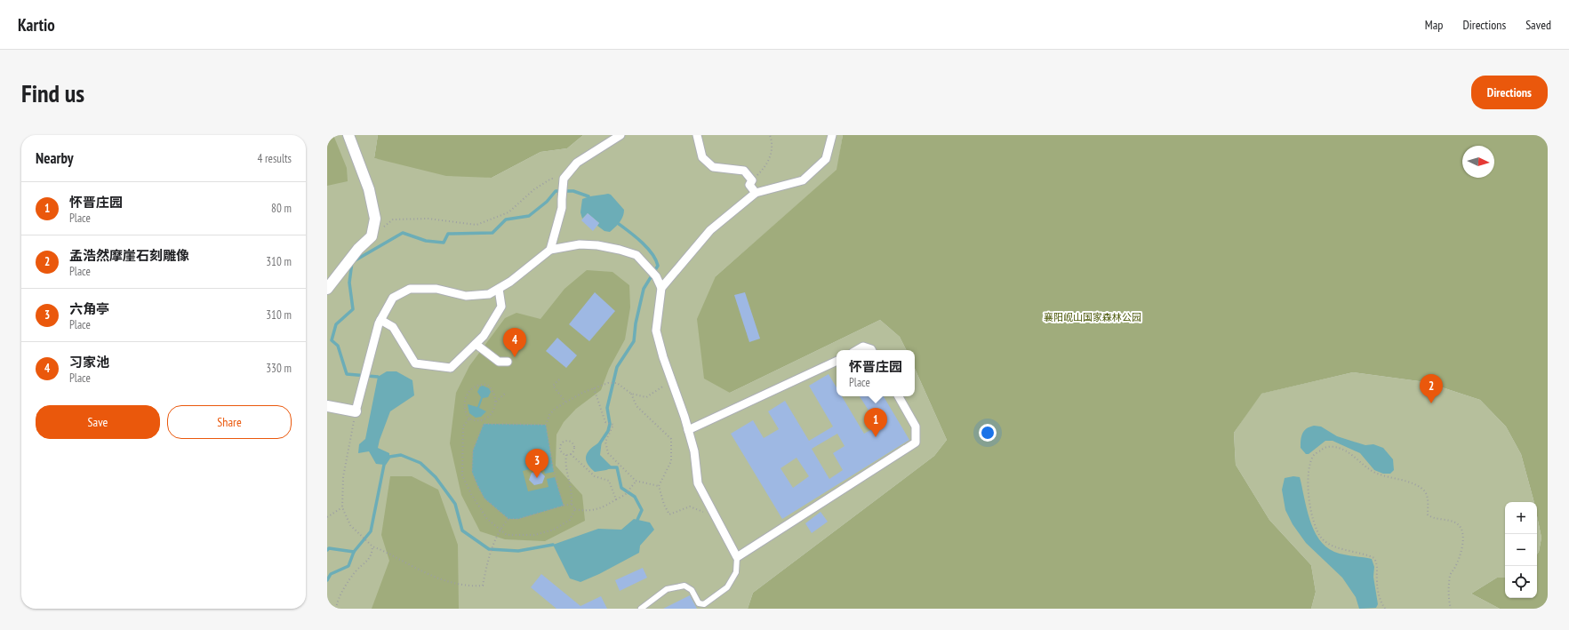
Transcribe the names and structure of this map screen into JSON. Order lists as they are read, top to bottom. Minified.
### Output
{"parks":["襄阳岘山国家森林公园"],"north":"right","page":{"header":"Kartio","nav":["Map","Directions","Saved"],"buttons":["Directions",["Save","Share"]],"title":"Find us","heading":["Nearby","4 results"],"list":[{"mark":"1","name":"怀晋庄园","note":"Place","value":"80 m"},{"mark":"2","name":"孟浩然摩崖石刻雕像","note":"Place","value":"310 m"},{"mark":"3","name":"六角亭","note":"Place","value":"310 m"},{"mark":"4","name":"习家池","note":"Place","value":"330 m"}],"pins":["4","2","1","3"],"popup":["怀晋庄园","Place"],"map_buttons":["+","−"]}}
